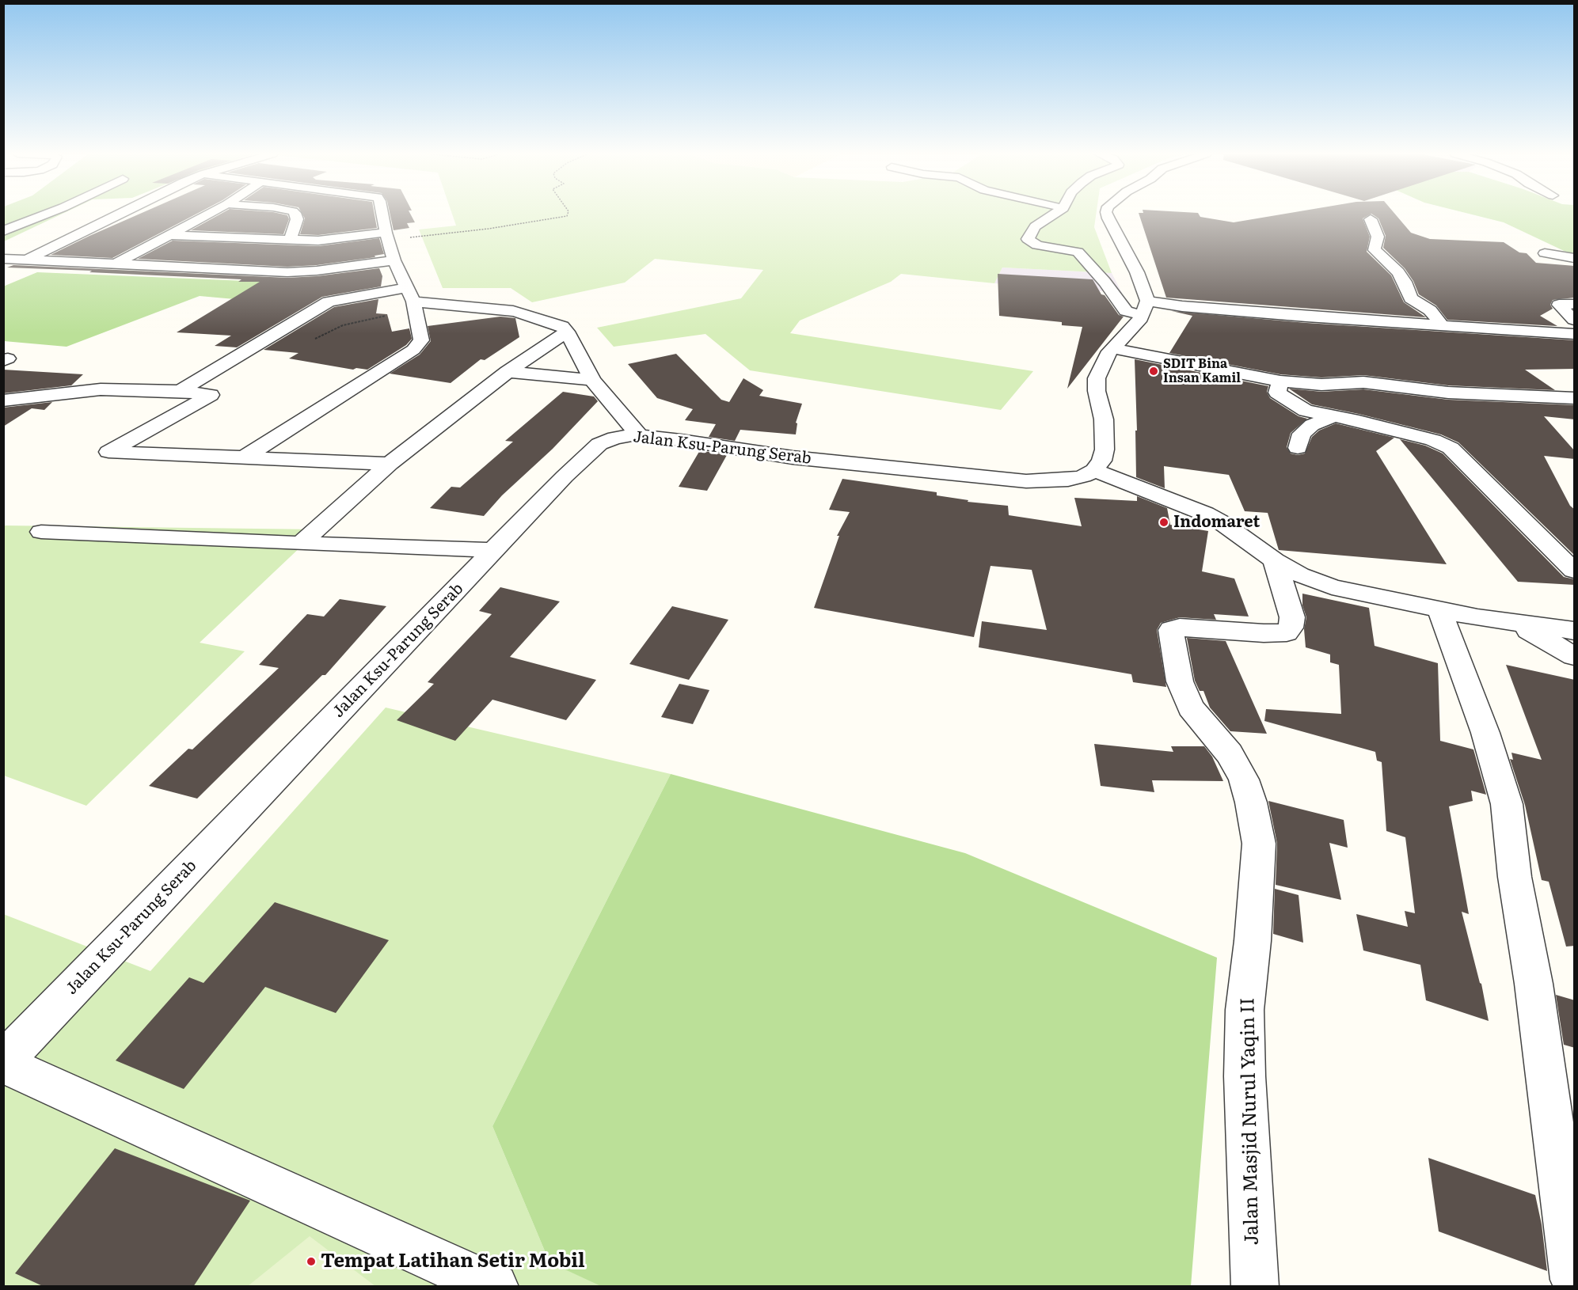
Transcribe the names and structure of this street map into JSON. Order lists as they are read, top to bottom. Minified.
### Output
{"streets":{"street":["Jalan Ksu-Parung Serab","Jalan Masjid Nurul Yaqin II"]},"places":["SDIT Bina Insan Kamil","Indomaret","Tempat Latihan Setir Mobil"]}
